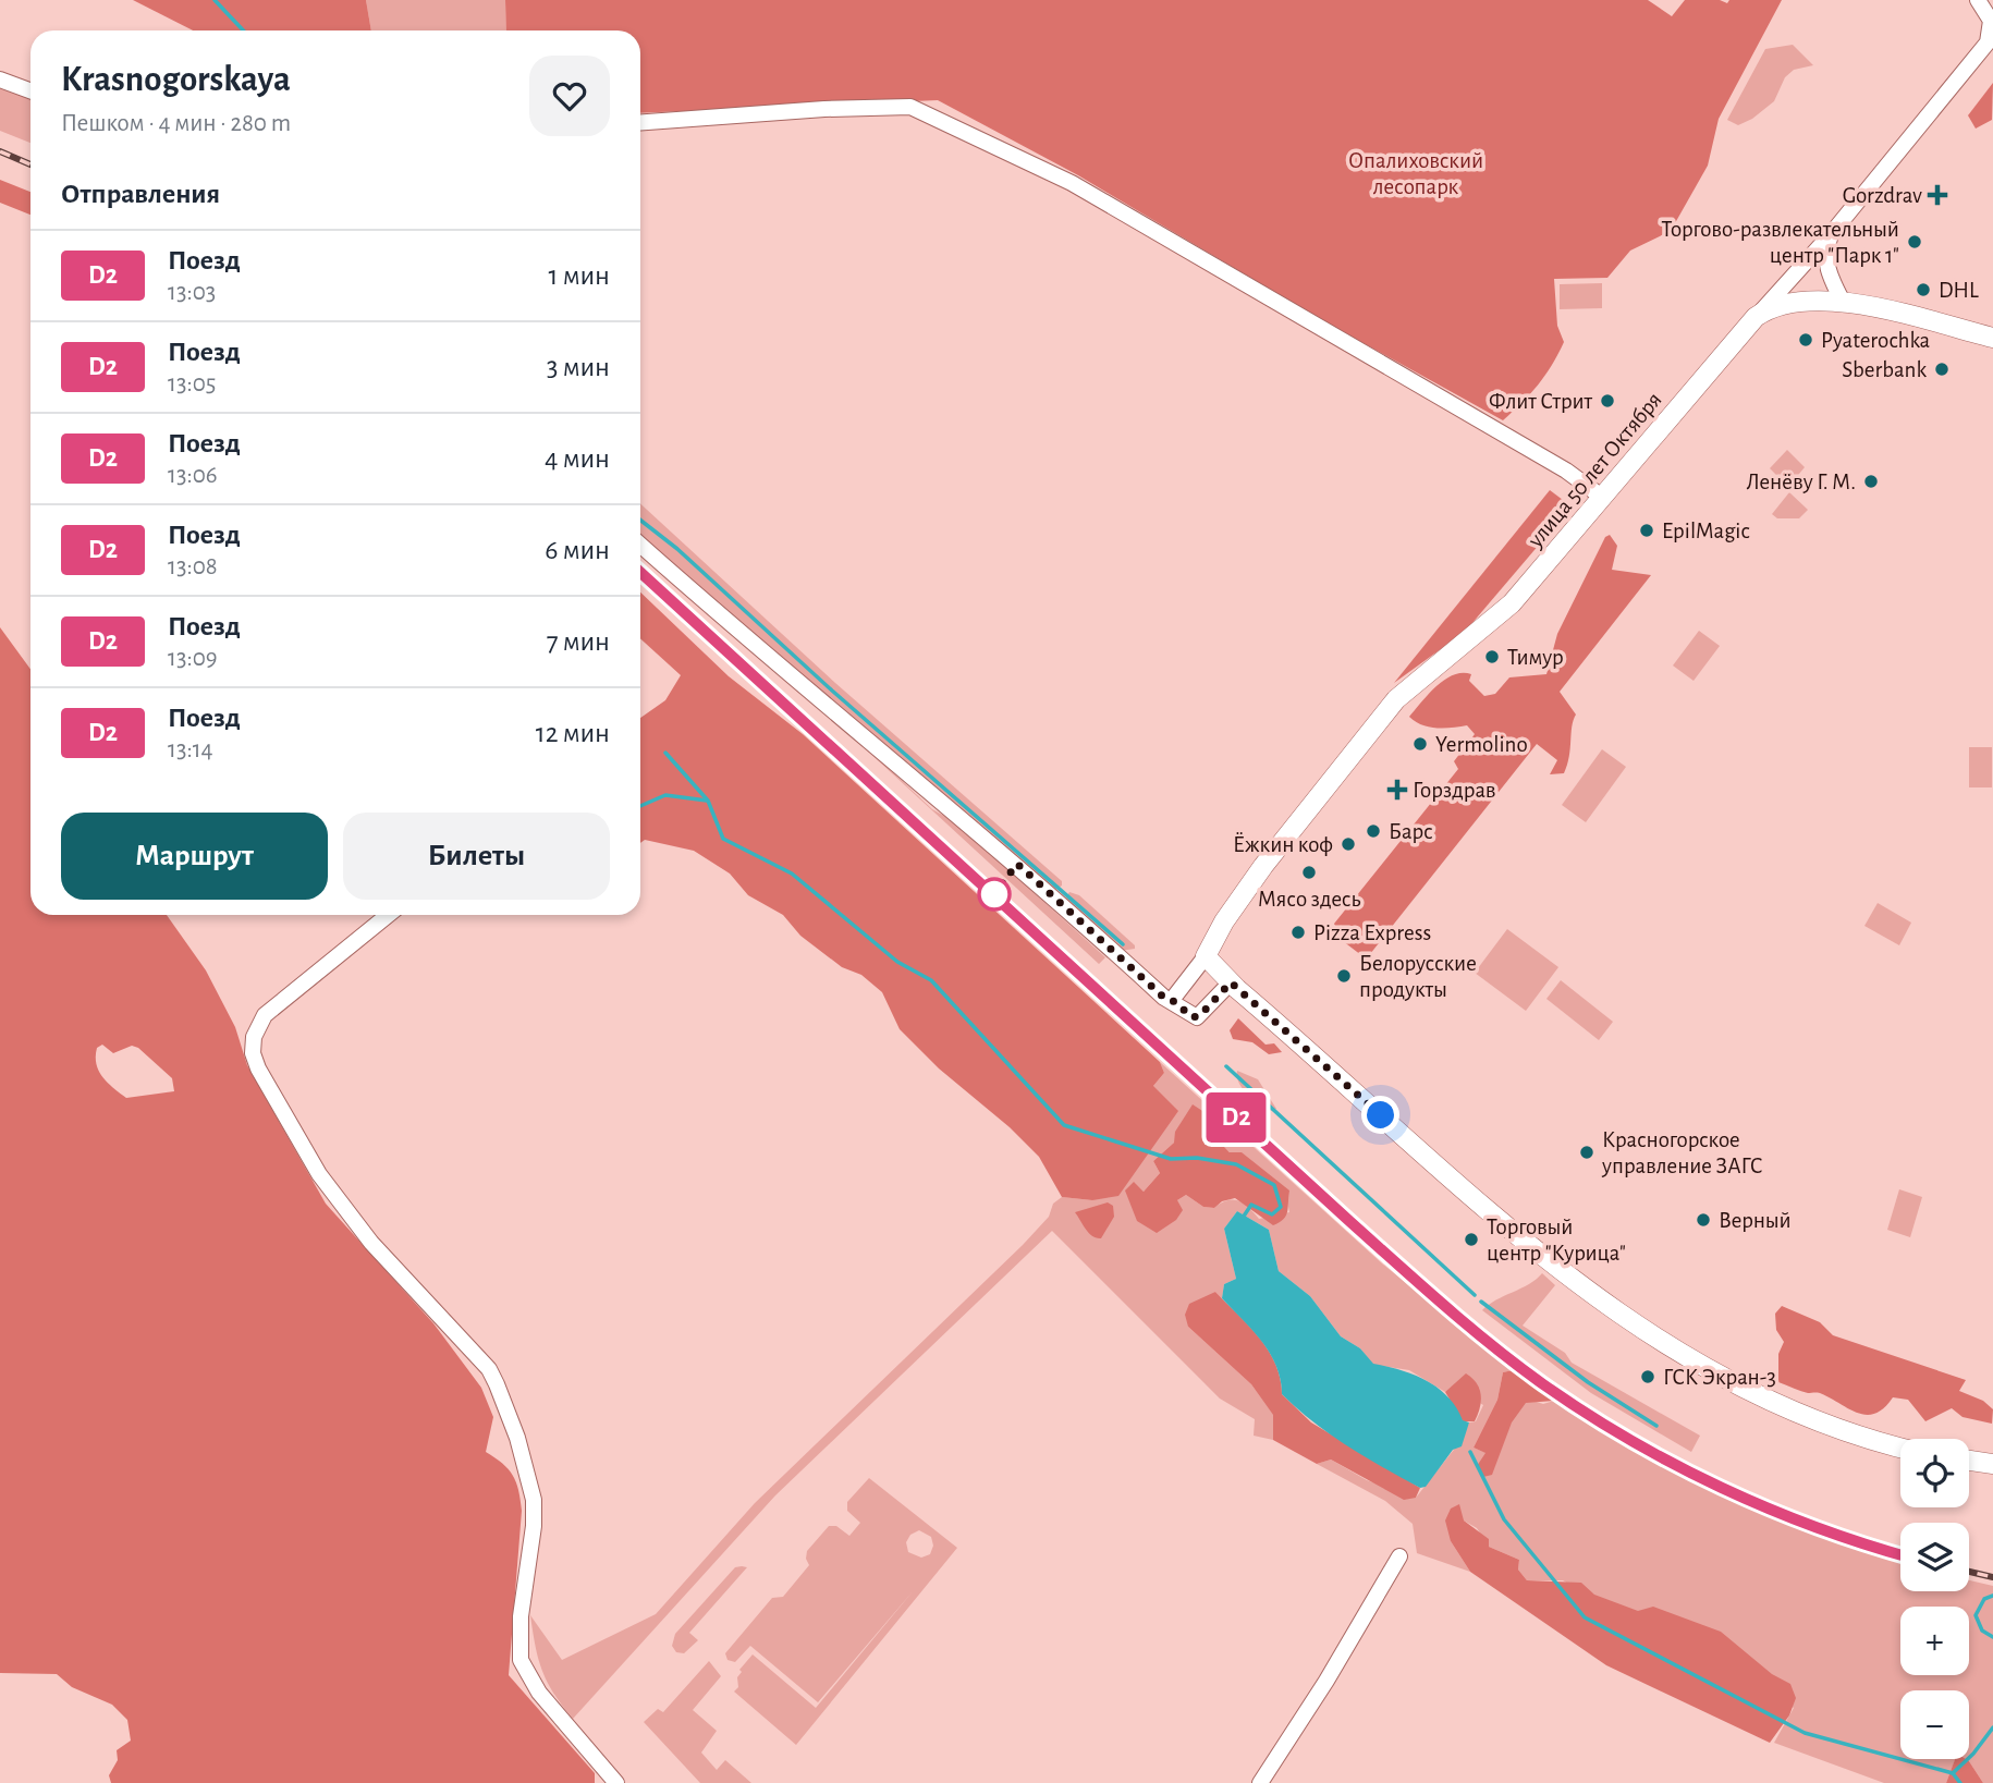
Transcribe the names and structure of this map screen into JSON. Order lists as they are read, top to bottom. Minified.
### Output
{"streets":{"street":["улица 50 лет Октября"]},"parks":["Опалиховский лесопарк"],"places":{"health":["Gorzdrav","Горздрав"],"other":["Торгово-развлекательный центр \"Парк 1\"","DHL","Pyaterochka","Sberbank","Флит Стрит","Ленёву Г. М.","EpilMagic","Тимур","Yermolino","Барс","Ёжкин коф","Мясо здесь","Pizza Express","Белорусские продукты","Красногорское управление ЗАГС","Верный","Торговый центр \"Курица\"","ГСК Экран-3"]},"page":{"on_map":"D2","heading":[["Krasnogorskaya","Пешком · 4 мин · 280 m"],"Отправления"],"list":[{"mark":"D2","name":"Поезд","note":"13:03","value":"1 мин"},{"mark":"D2","name":"Поезд","note":"13:05","value":"3 мин"},{"mark":"D2","name":"Поезд","note":"13:06","value":"4 мин"},{"mark":"D2","name":"Поезд","note":"13:08","value":"6 мин"},{"mark":"D2","name":"Поезд","note":"13:09","value":"7 мин"},{"mark":"D2","name":"Поезд","note":"13:14","value":"12 мин"}],"buttons":["Маршрут","Билеты"],"map_buttons":["+","−"]}}
